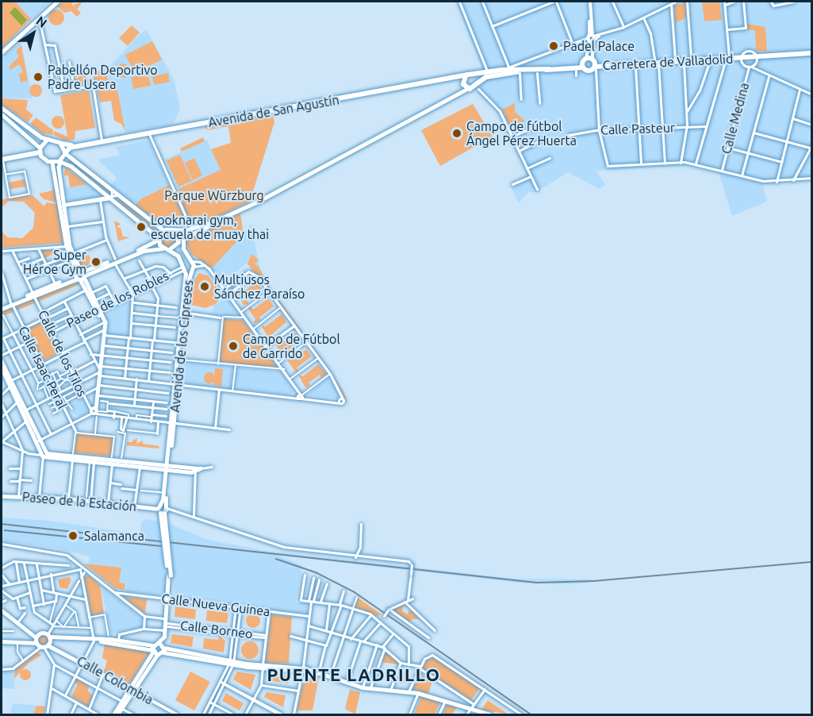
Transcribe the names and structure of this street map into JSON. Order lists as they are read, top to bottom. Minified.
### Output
{"streets":{"highway":["Carretera de Valladolid","Avenida de San Agustín"],"main road":["Avenida de los Cipreses","Paseo de la Estación","Calle Colombia"],"street":["Calle Medina","Calle Pasteur","Paseo de los Robles","Calle de los Tilos","Calle Isaac Peral","Calle Nueva Guinea","Calle Borneo"]},"crossings":[["Carretera de Valladolid","Avenida de San Agustín"],["Carretera de Valladolid","Calle Medina"],["Paseo de los Robles","Avenida de los Cipreses"],["Paseo de los Robles","Calle de los Tilos"],["Avenida de los Cipreses","Paseo de la Estación"]],"districts":["PUENTE LADRILLO"],"parks":["Parque Würzburg"],"places":["Padel Palace","Pabellón Deportivo Padre Usera","Campo de fútbol Ángel Pérez Huerta","Looknarai gym, escuela de muay thai","Super Héroe Gym","Multiusos Sánchez Paraíso","Campo de Fútbol de Garrido","Salamanca"],"north":"top right"}
